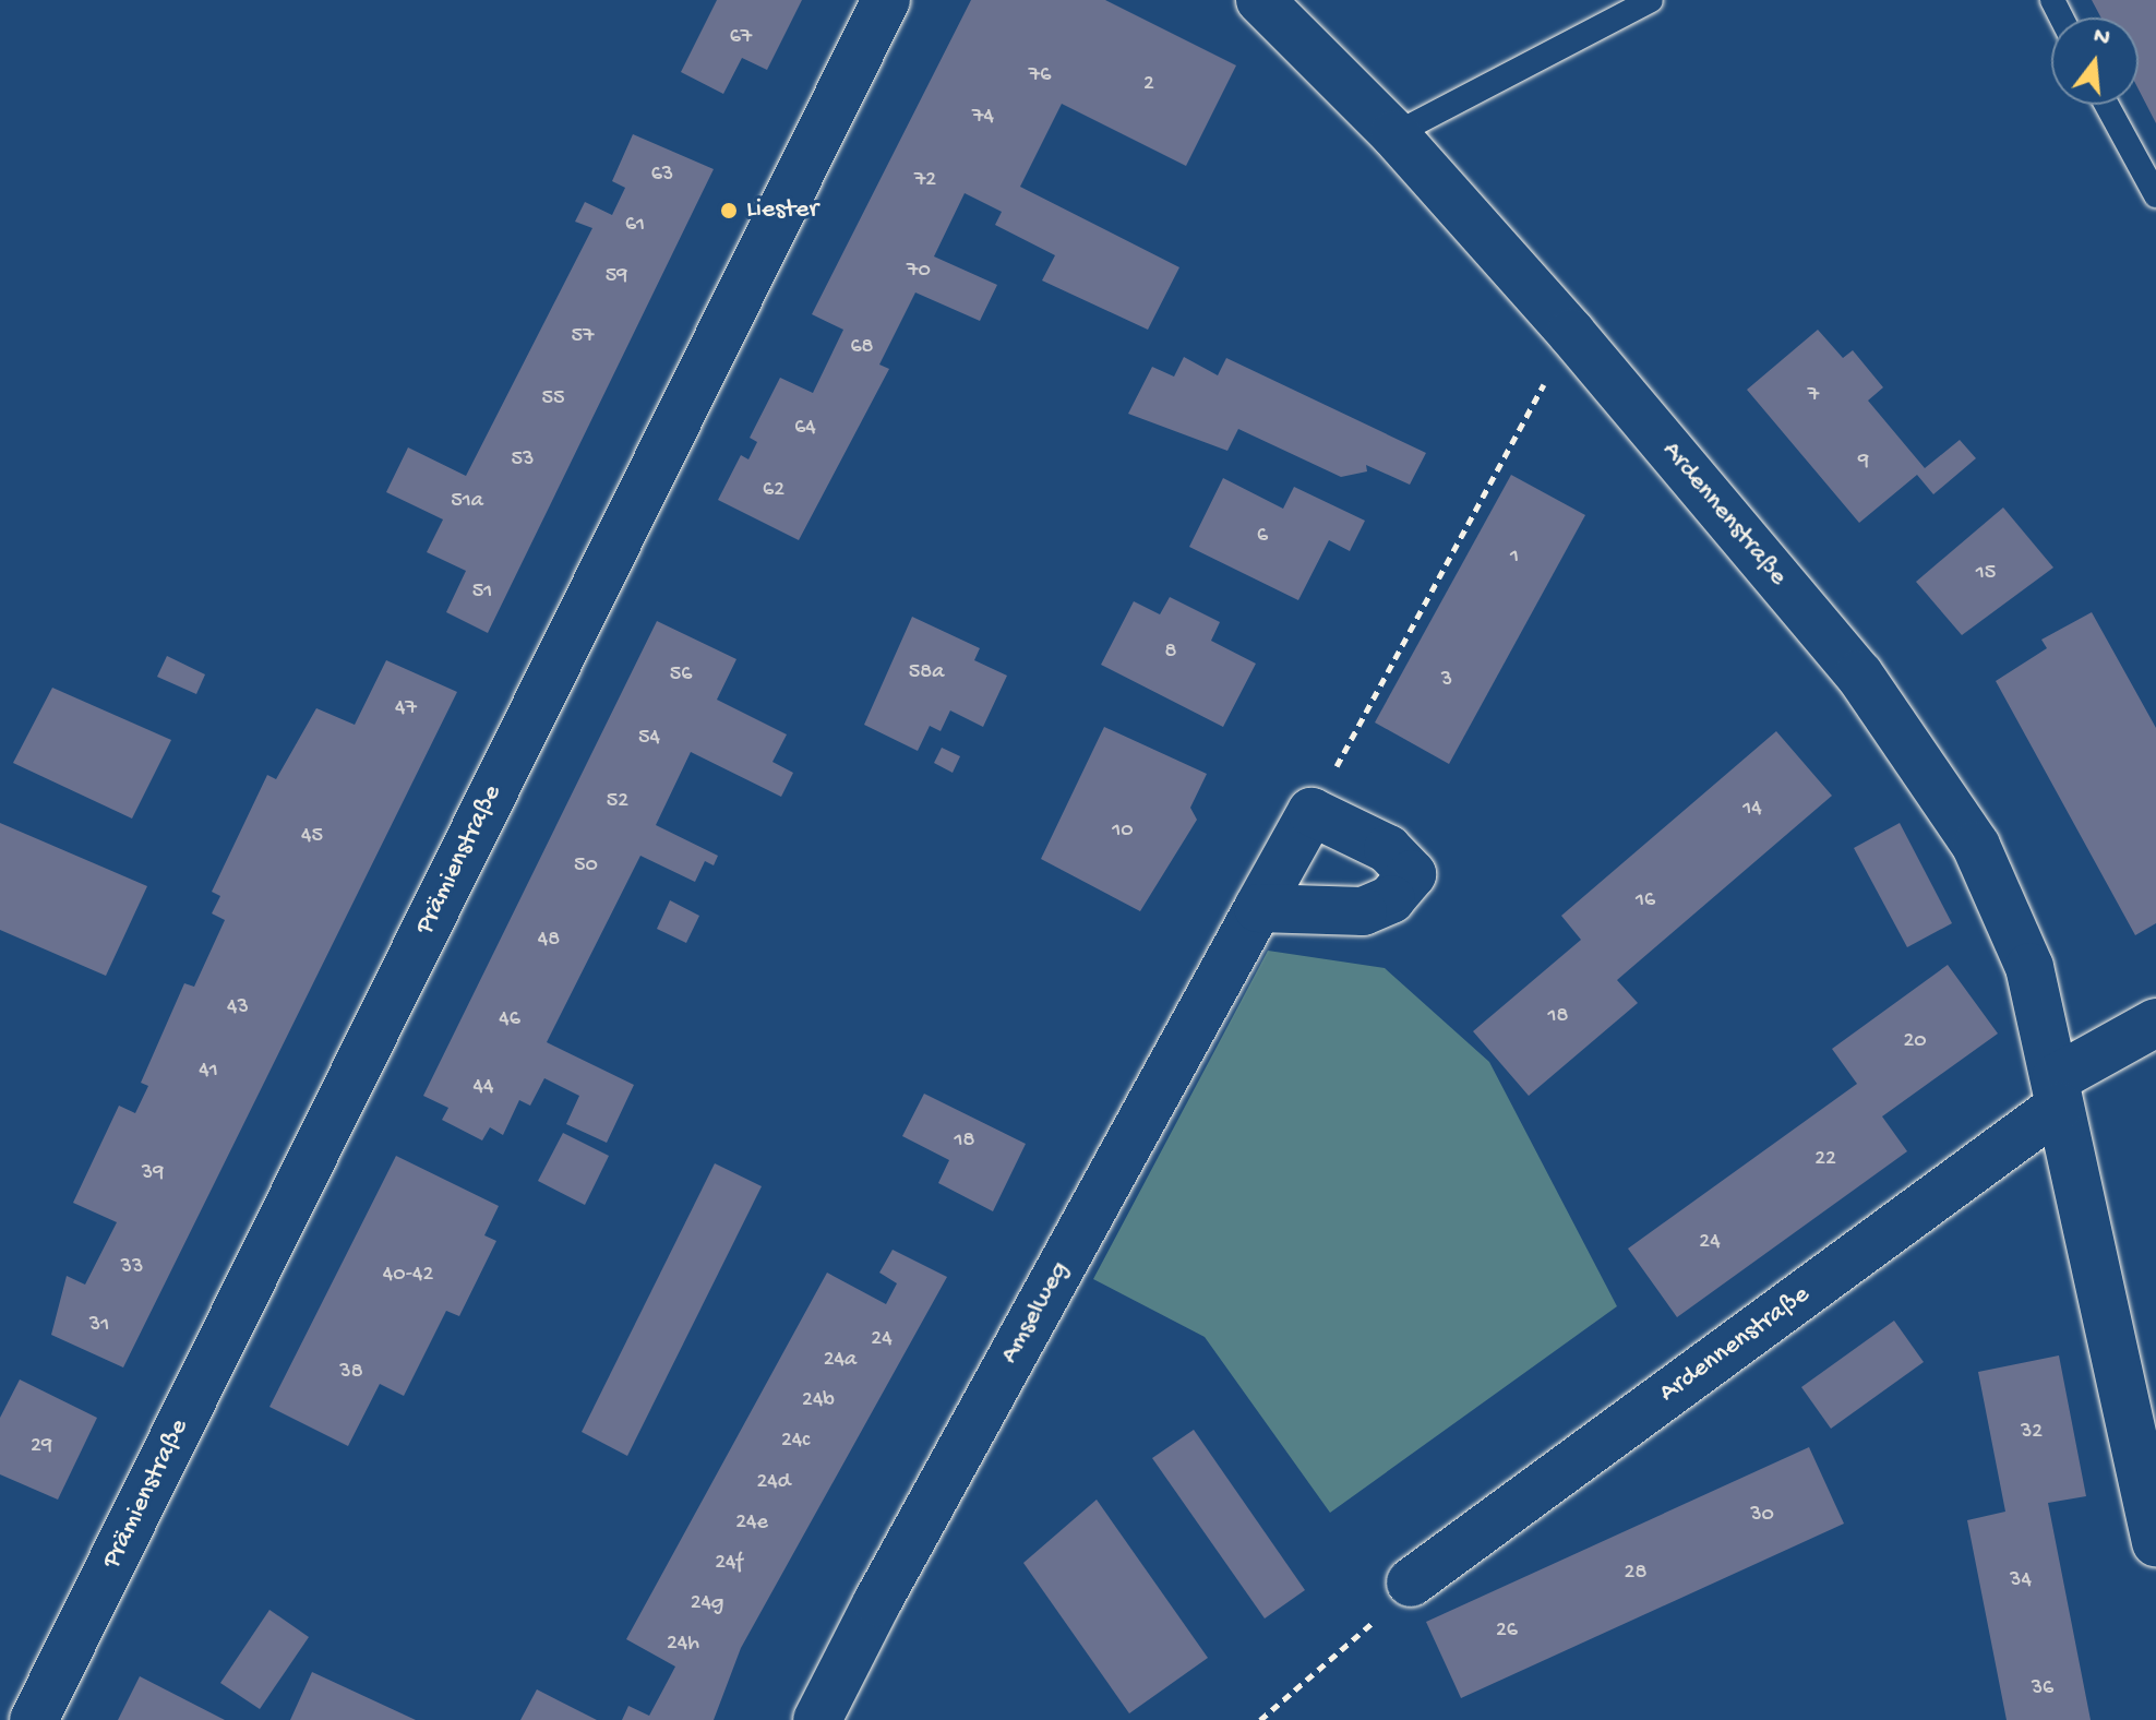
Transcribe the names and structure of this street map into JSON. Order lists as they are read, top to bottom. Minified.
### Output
{"streets":{"street":["Ardennenstraße","Prämienstraße","Amselweg"]},"places":["Liester"],"house_numbers":["67","76","2","74","63","72","61","70","59","57","68","7","55","64","53","9","62","51a","6","1","15","51","8","58a","56","3","47","54","52","14","10","45","50","16","48","43","18","46","20","41","44","18","22","39","24","33","40-42","31","24","24a","38","24b","32","24c","29","24d","30","24e","24f","28","34","24g","26","24h","36"],"north":"top"}
